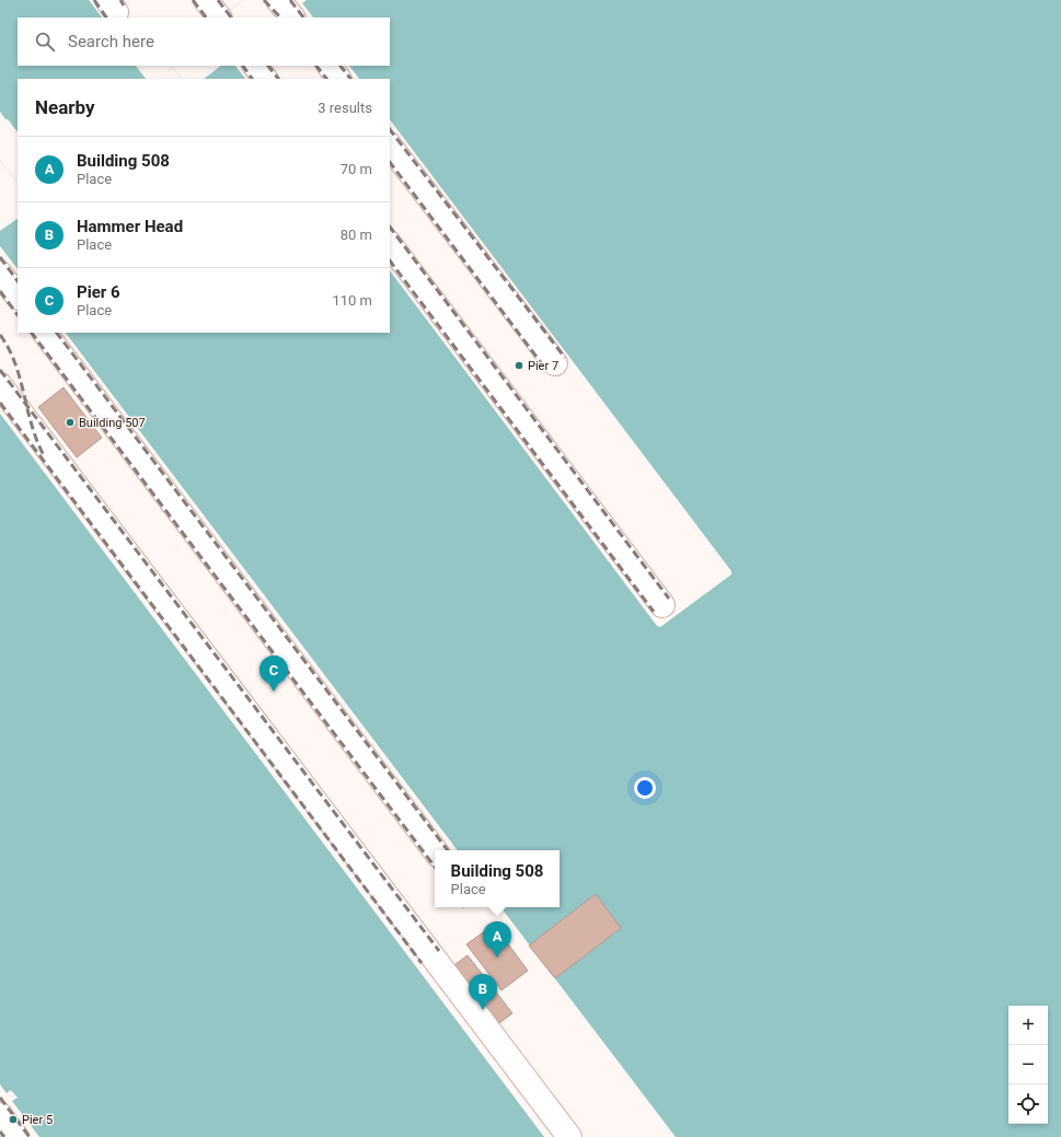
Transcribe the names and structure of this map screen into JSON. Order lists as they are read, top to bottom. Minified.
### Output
{"places":["Pier 7","Building 507","Pier 5"],"page":{"search":"Search here","heading":["Nearby","3 results"],"list":[{"mark":"A","name":"Building 508","note":"Place","value":"70 m"},{"mark":"B","name":"Hammer Head","note":"Place","value":"80 m"},{"mark":"C","name":"Pier 6","note":"Place","value":"110 m"}],"pins":["C","A","B"],"popup":["Building 508","Place"],"map_buttons":["+","−"]}}
